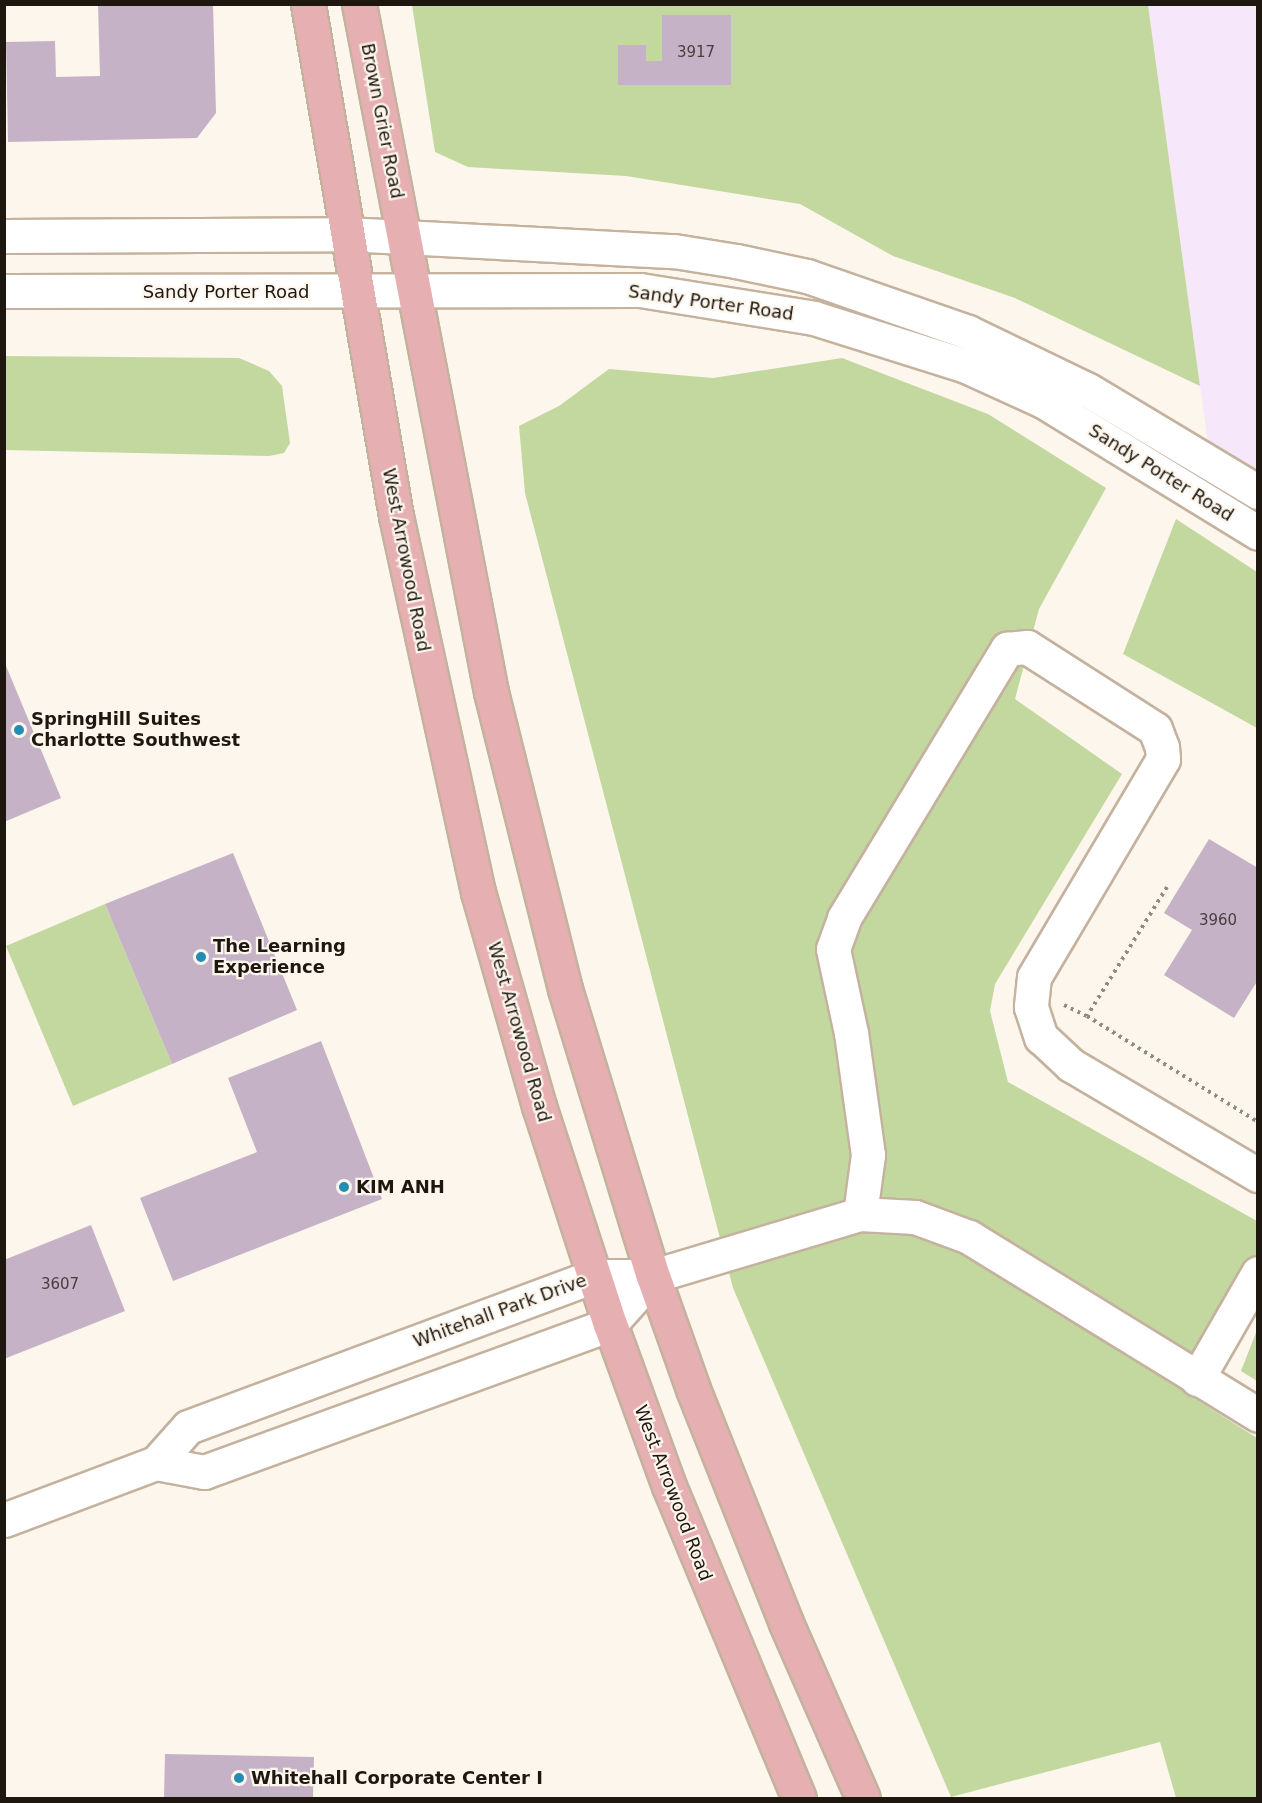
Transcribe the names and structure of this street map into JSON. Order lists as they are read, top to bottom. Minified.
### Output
{"streets":{"main road":["Brown Grier Road","West Arrowood Road"],"street":["Sandy Porter Road","Whitehall Park Drive"]},"crossings":[["Brown Grier Road","Sandy Porter Road"],["Sandy Porter Road","West Arrowood Road"],["West Arrowood Road","Whitehall Park Drive"]],"places":["SpringHill Suites Charlotte Southwest","The Learning Experience","KIM ANH","Whitehall Corporate Center I"],"house_numbers":["3917","3960","3607"]}
